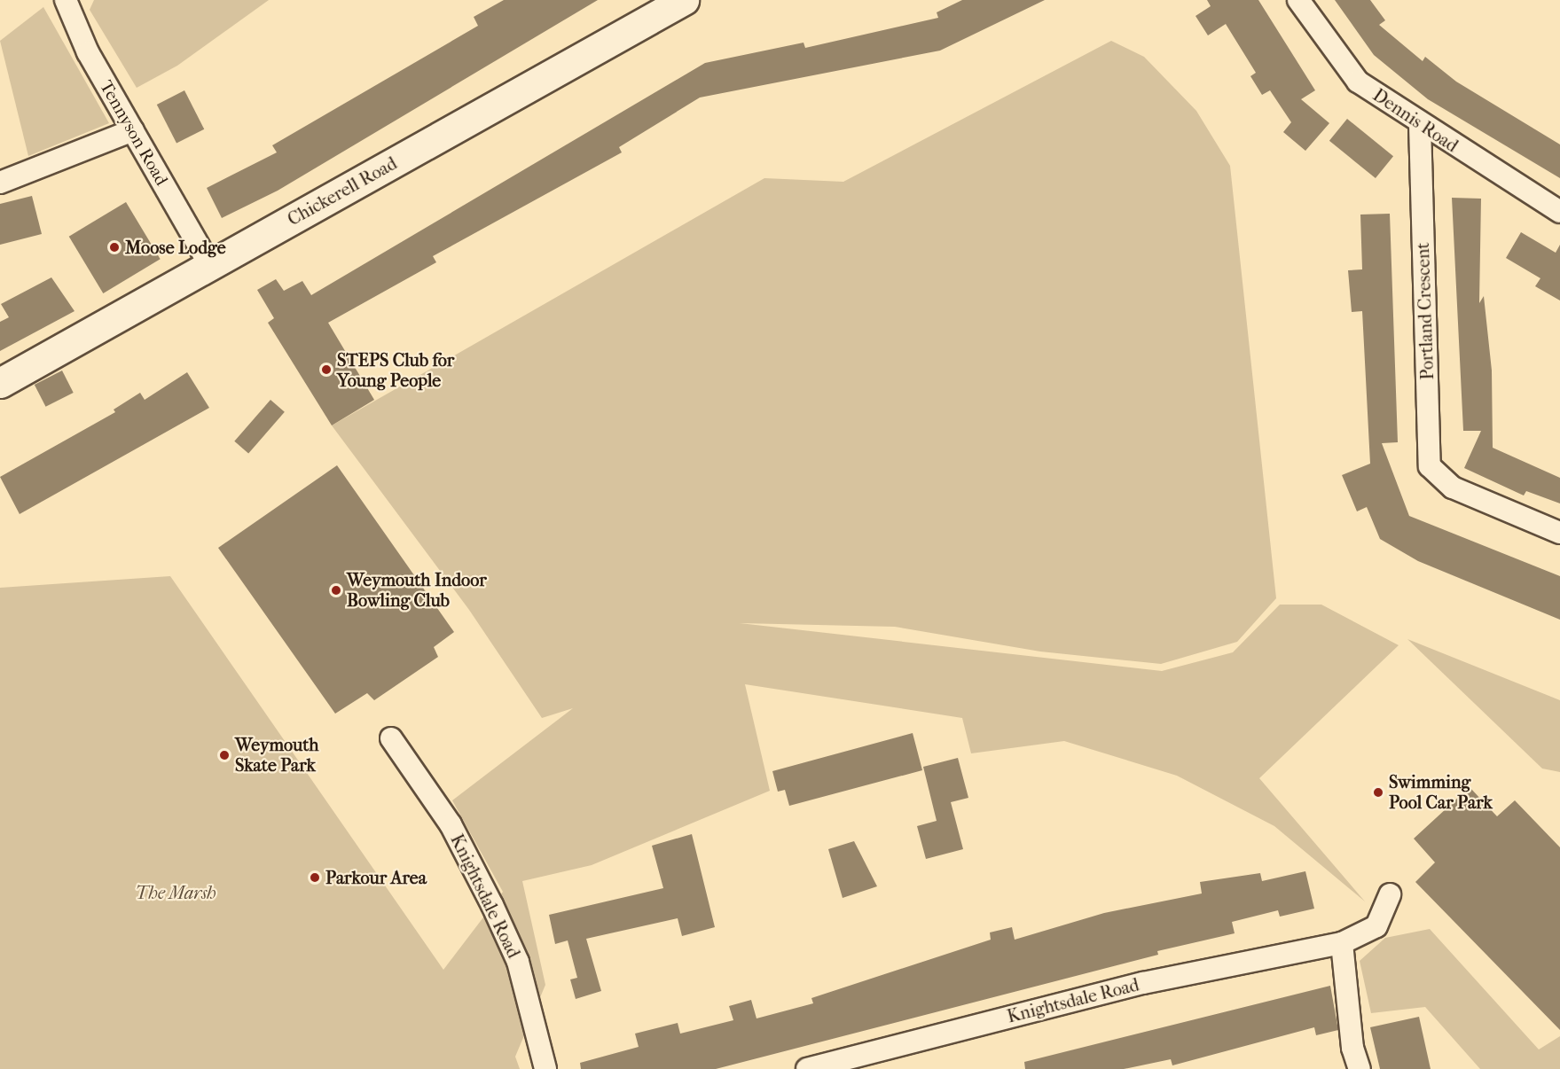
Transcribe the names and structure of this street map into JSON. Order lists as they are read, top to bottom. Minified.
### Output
{"streets":{"main road":["Chickerell Road"],"street":["Dennis Road","Tennyson Road","Portland Crescent","Knightsdale Road"]},"crossings":[["Dennis Road","Portland Crescent"],["Tennyson Road","Chickerell Road"]],"parks":["The Marsh"],"places":["Moose Lodge","STEPS Club for Young People","Weymouth Indoor Bowling Club","Weymouth Skate Park","Swimming Pool Car Park","Parkour Area"]}
